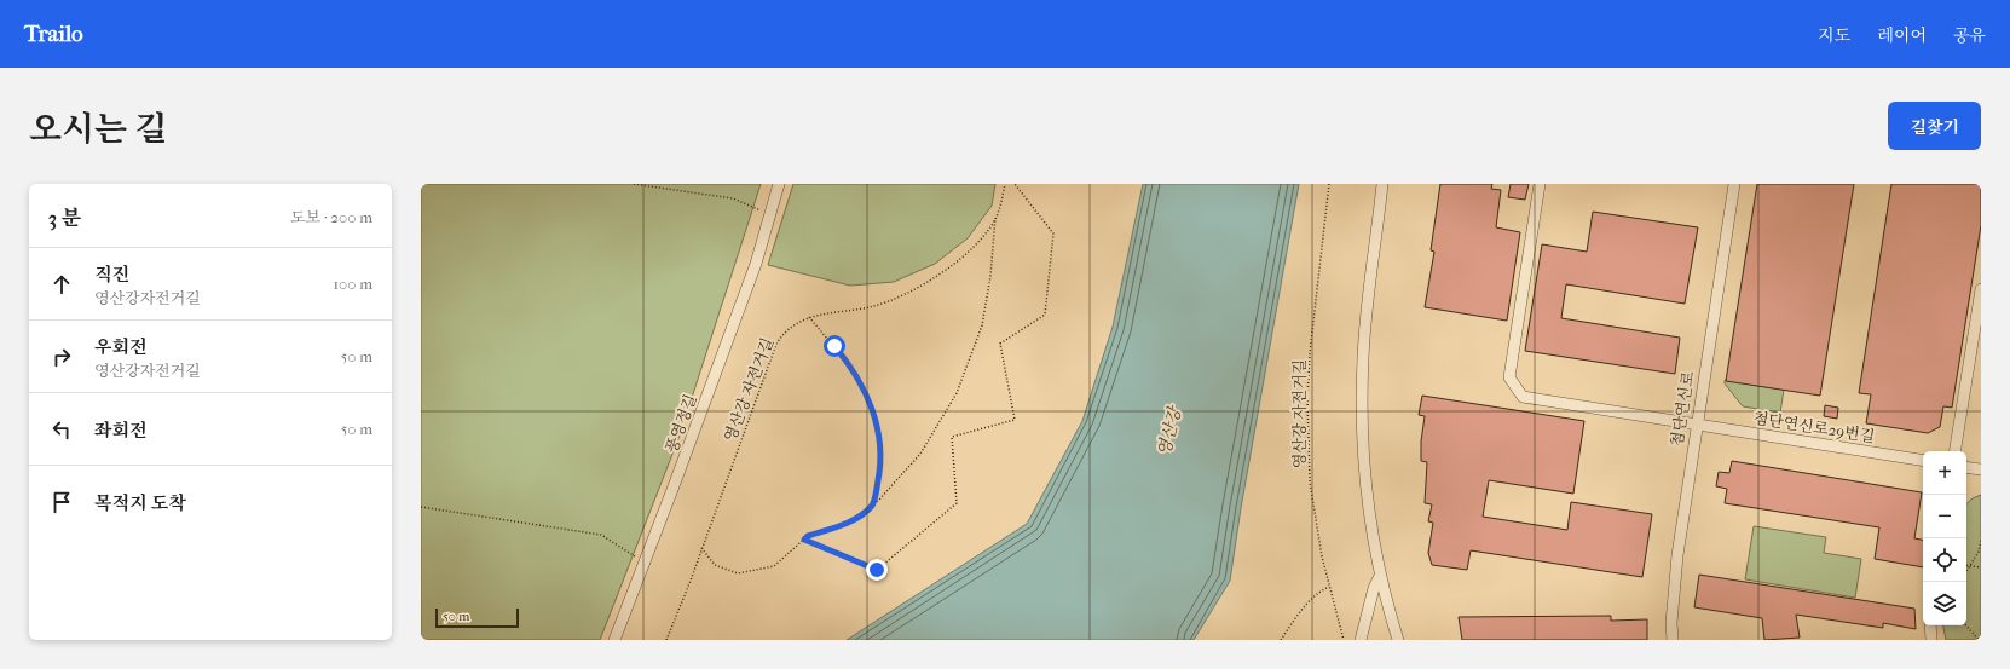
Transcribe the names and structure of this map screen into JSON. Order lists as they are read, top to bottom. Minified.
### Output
{"streets":{"street":["첨단연신로","풍영정길","첨단연신로29번길"],"path":["영산강 자전거길"]},"crossings":[["첨단연신로","첨단연신로29번길"]],"water":["영산강"],"scale_bar":"50 m","page":{"header":"Trailo","nav":["지도","레이어","공유"],"title":"오시는 길","buttons":"길찾기","heading":["3 분","도보 · 200 m"],"list":[["직진","영산강자전거길","100 m"],["우회전","영산강자전거길","50 m"],["좌회전","50 m"],"목적지 도착"],"map_buttons":["+","−"],"scale":"50 m"}}
